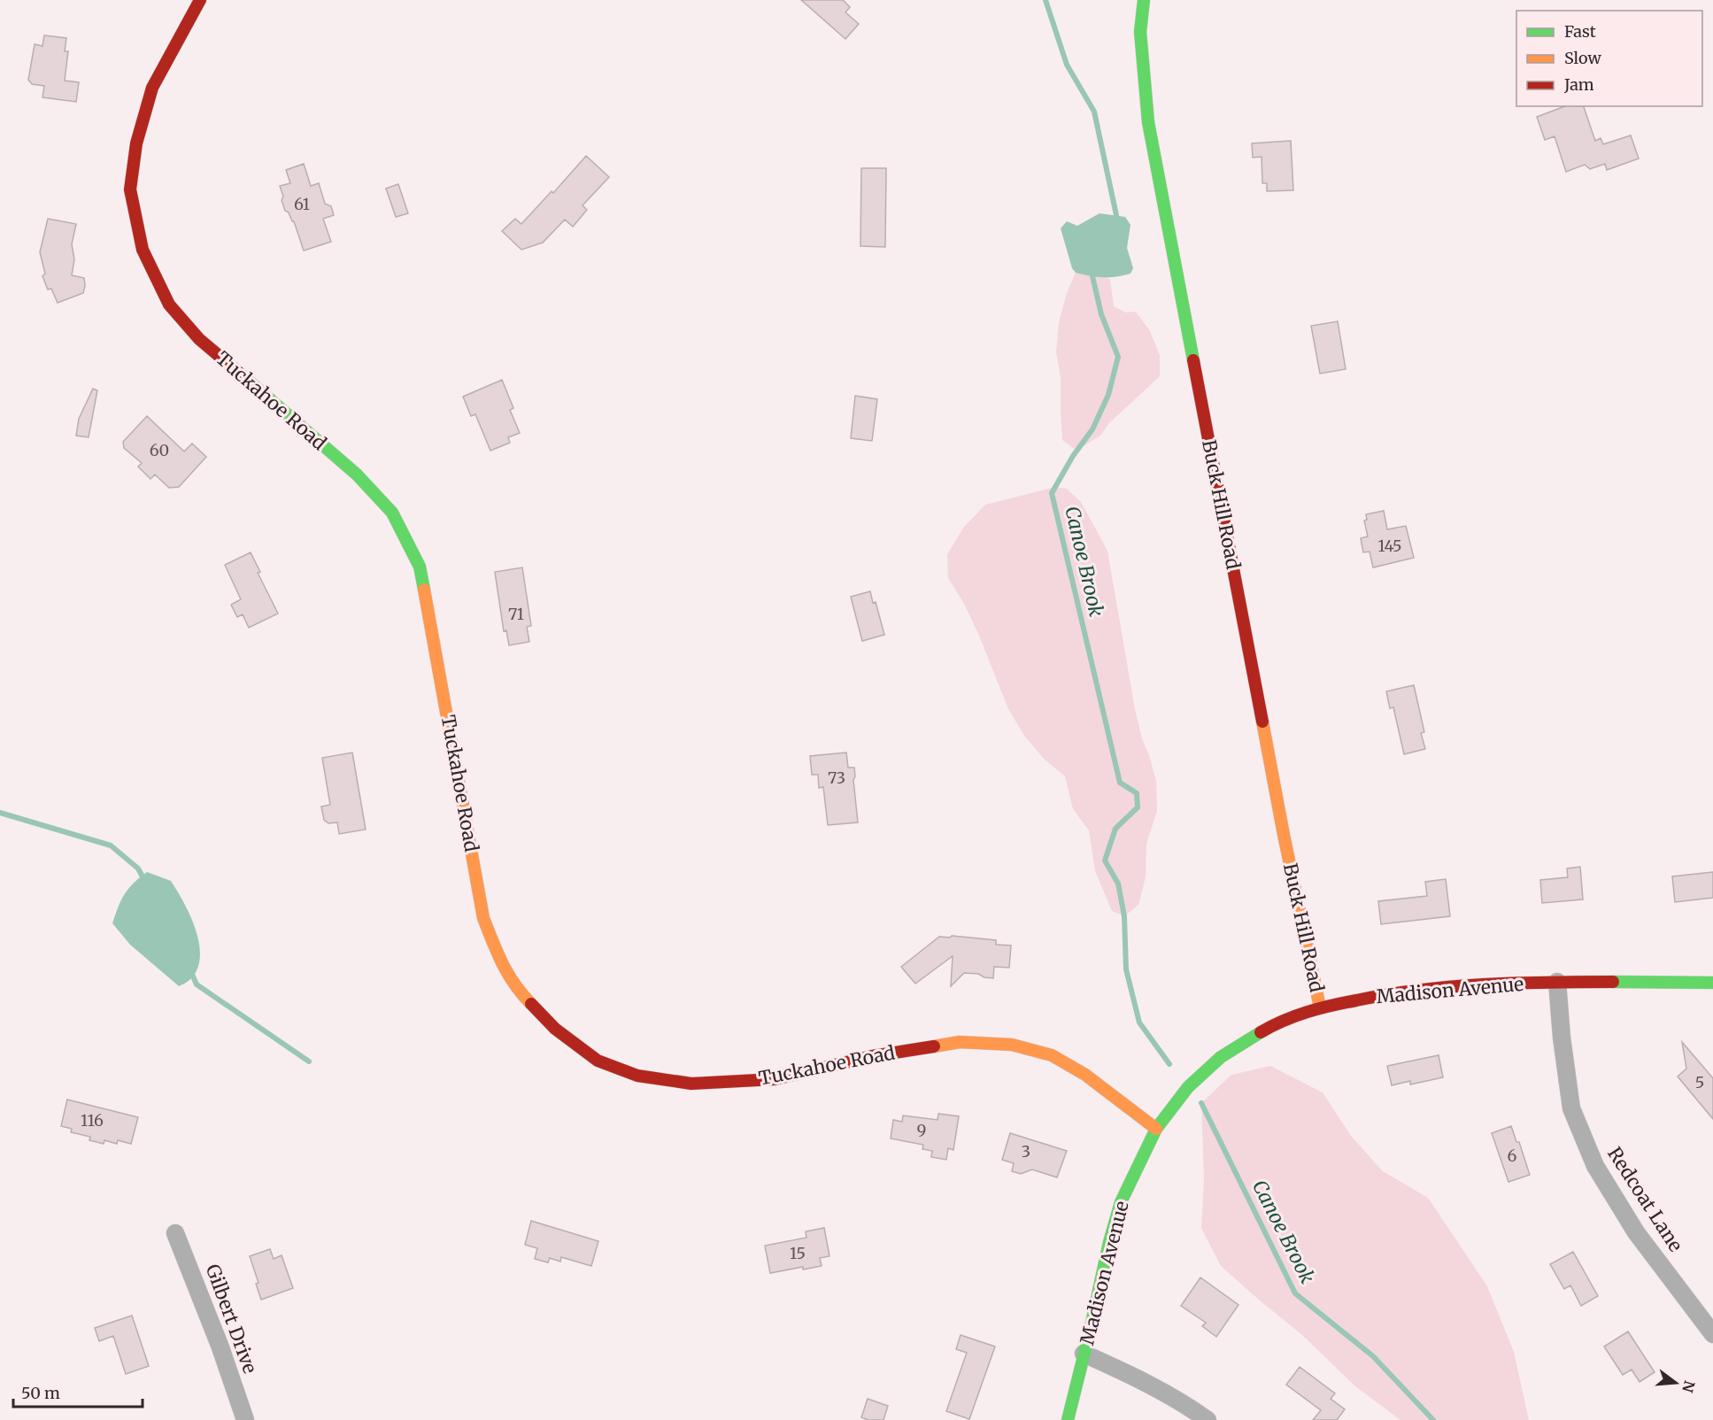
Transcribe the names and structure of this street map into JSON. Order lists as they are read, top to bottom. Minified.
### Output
{"streets":{"street":["Tuckahoe Road","Buck Hill Road","Madison Avenue","Redcoat Lane","Gilbert Drive"]},"crossings":[["Tuckahoe Road","Madison Avenue"],["Buck Hill Road","Madison Avenue"],["Madison Avenue","Redcoat Lane"]],"water":["Canoe Brook"],"house_numbers":["61","60","145","71","73","5","116","9","3","6","15"],"legend":["Fast","Slow","Jam"],"scale_bar":"50 m","north":"right"}
